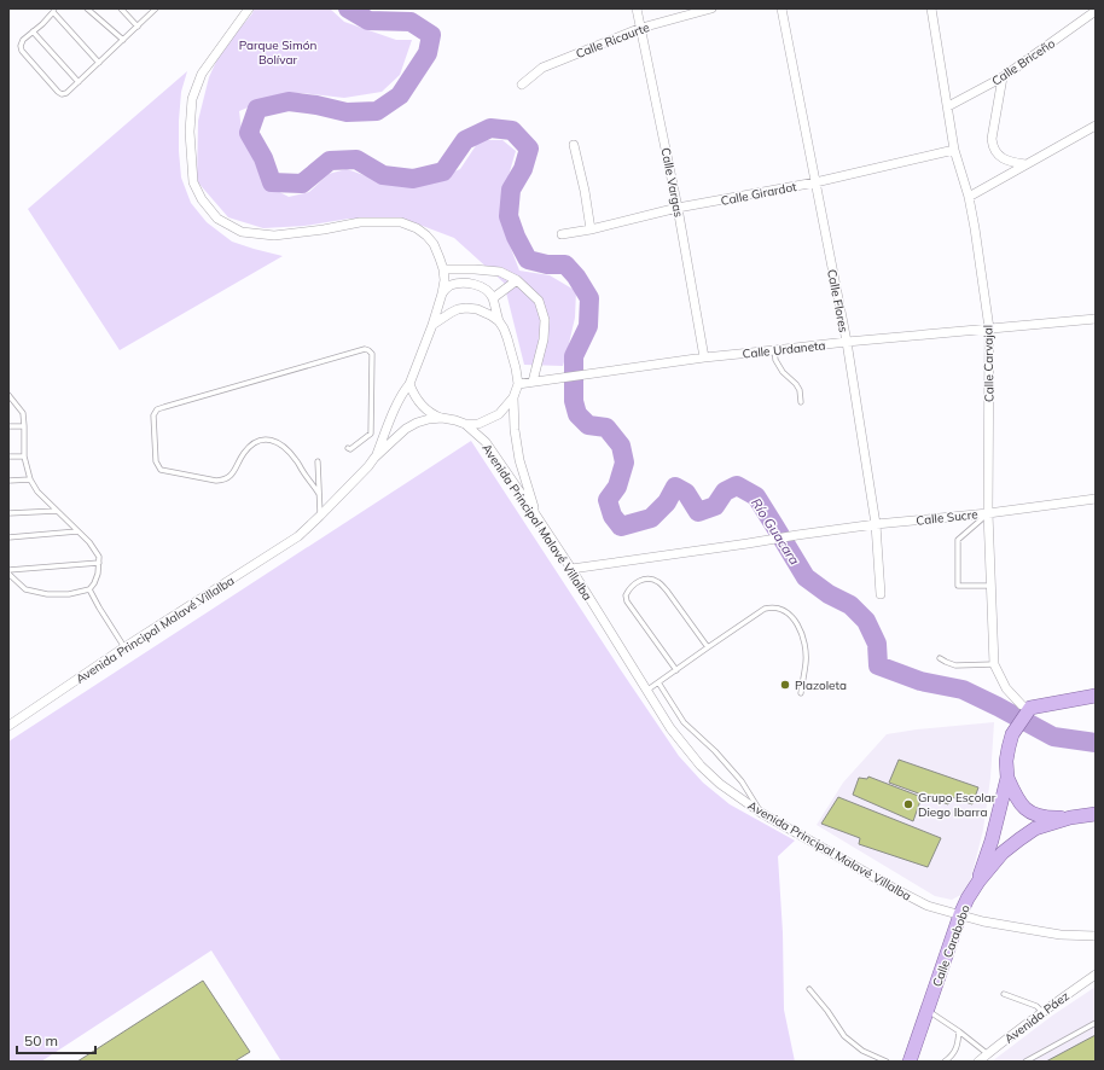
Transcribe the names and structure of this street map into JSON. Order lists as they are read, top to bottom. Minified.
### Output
{"streets":{"main road":["Calle Carabobo"],"street":["Calle Ricaurte","Calle Briceño","Calle Vargas","Calle Girardot","Calle Flores","Calle Urdaneta","Calle Carvajal","Calle Sucre","Avenida Principal Malavé Villalba","Avenida Páez"]},"crossings":[["Calle Ricaurte","Calle Vargas"],["Calle Briceño","Calle Carvajal"],["Calle Vargas","Calle Girardot"],["Calle Vargas","Calle Urdaneta"],["Calle Girardot","Calle Flores"],["Calle Girardot","Calle Carvajal"],["Calle Flores","Calle Urdaneta"],["Calle Flores","Calle Sucre"],["Calle Urdaneta","Calle Carvajal"],["Calle Urdaneta","Avenida Principal Malavé Villalba"],["Calle Carvajal","Calle Sucre"],["Calle Sucre","Avenida Principal Malavé Villalba"],["Avenida Principal Malavé Villalba","Calle Carabobo"]],"water":["Río Guacara"],"parks":["Parque Simón Bolívar"],"places":["Plazoleta","Grupo Escolar Diego Ibarra"],"scale_bar":"50 m"}
